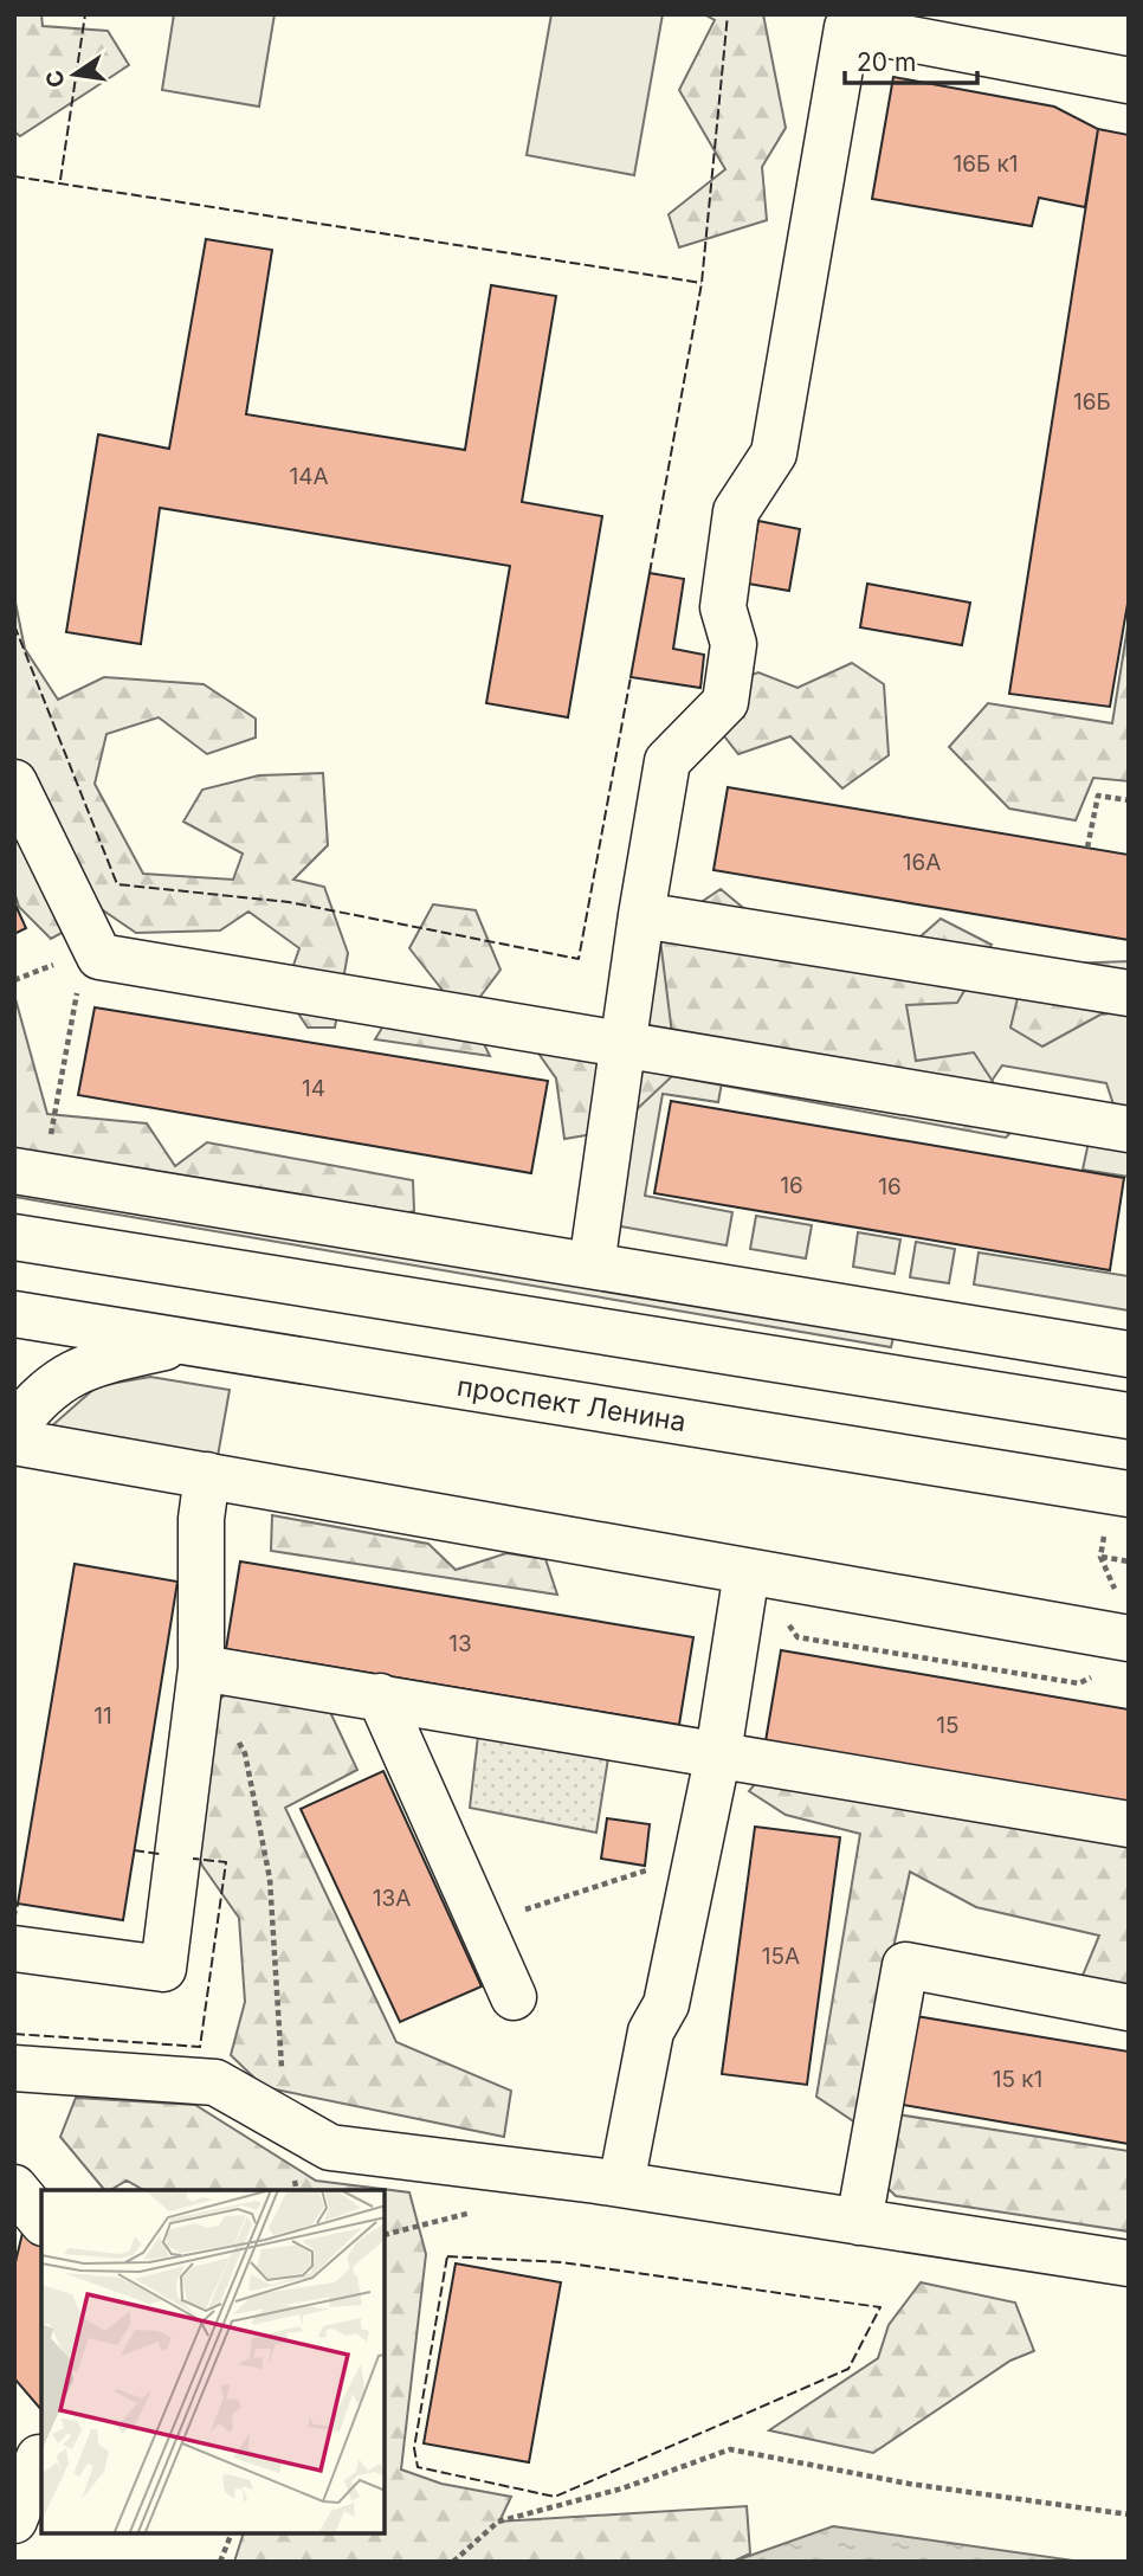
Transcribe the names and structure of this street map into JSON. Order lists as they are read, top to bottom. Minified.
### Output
{"streets":{"main road":["проспект Ленина"]},"house_numbers":["16Б к1","16Б","14А","16А","14","16","16","13","11","15","13А","15А","15 к1"],"scale_bar":"20 m","north":"left"}
